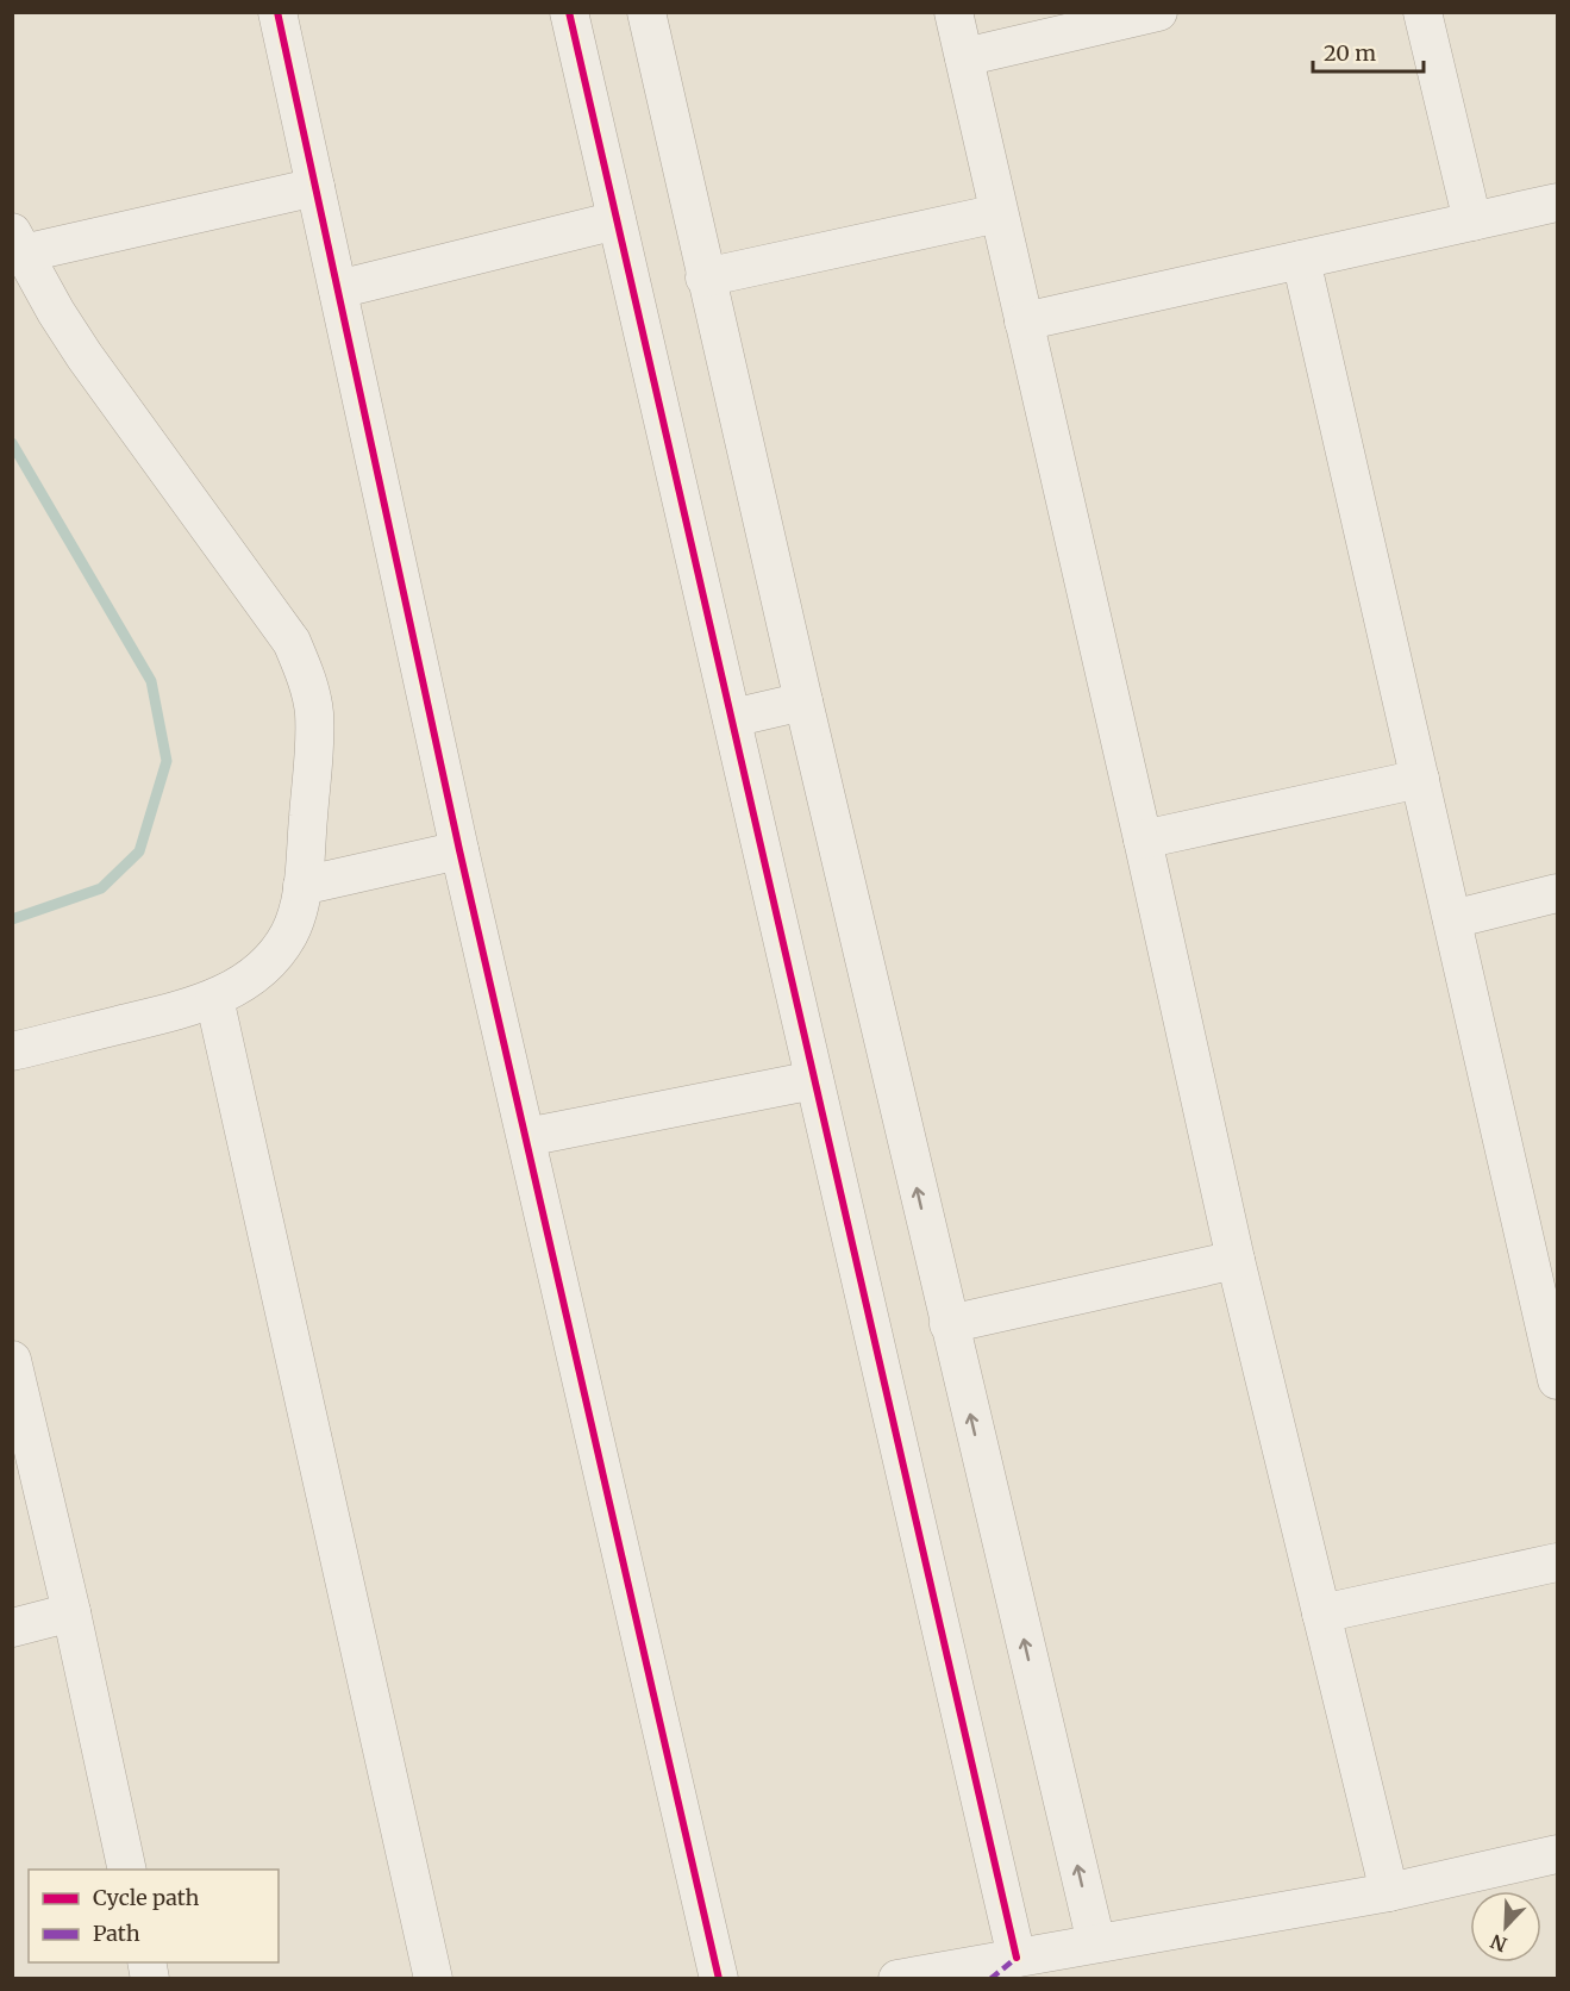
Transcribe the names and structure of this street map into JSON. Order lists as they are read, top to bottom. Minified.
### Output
{"legend":["Cycle path","Path"],"scale_bar":"20 m","north":"bottom left"}
